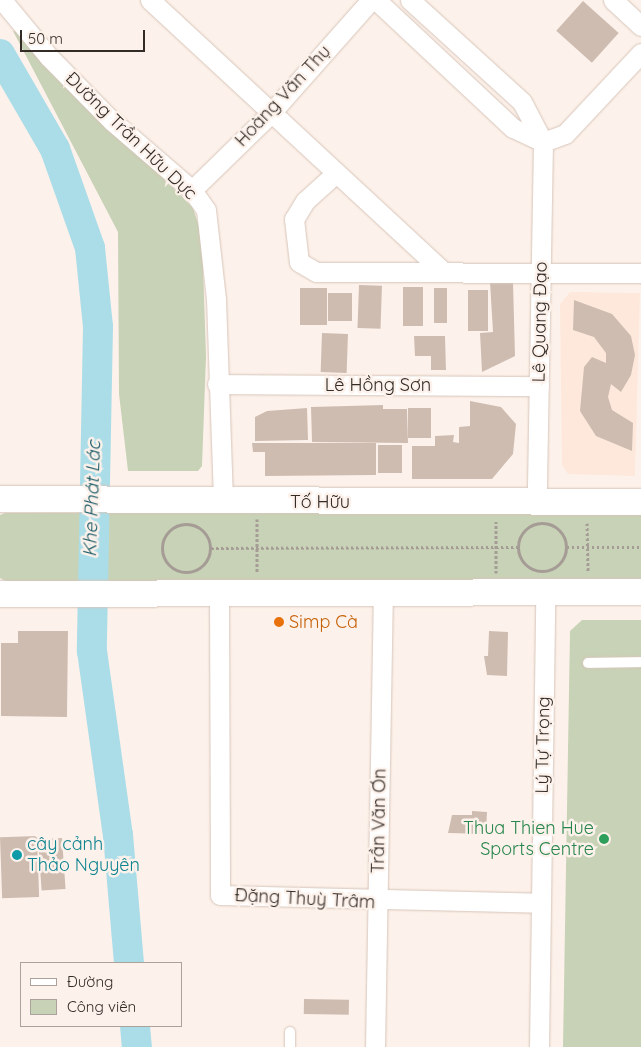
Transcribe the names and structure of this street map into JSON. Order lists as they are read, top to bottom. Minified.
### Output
{"streets":{"main road":["Tố Hữu"],"street":["Hoàng Văn Thụ","Đường Trần Hữu Dực","Lê Quang Đạo","Lê Hồng Sơn","Lý Tự Trọng","Trần Văn Ơn","Đặng Thuỳ Trâm"]},"crossings":[["Hoàng Văn Thụ","Đường Trần Hữu Dực"],["Đường Trần Hữu Dực","Lê Hồng Sơn"],["Đường Trần Hữu Dực","Tố Hữu"],["Lê Quang Đạo","Lê Hồng Sơn"],["Lê Quang Đạo","Tố Hữu"],["Lý Tự Trọng","Đặng Thuỳ Trâm"],["Trần Văn Ơn","Đặng Thuỳ Trâm"]],"water":["Khe Phát Lác"],"places":["Simp Cà","Thua Thien Hue Sports Centre","cây cảnh Thảo Nguyên"],"legend":["Đường","Công viên"],"scale_bar":"50 m"}
